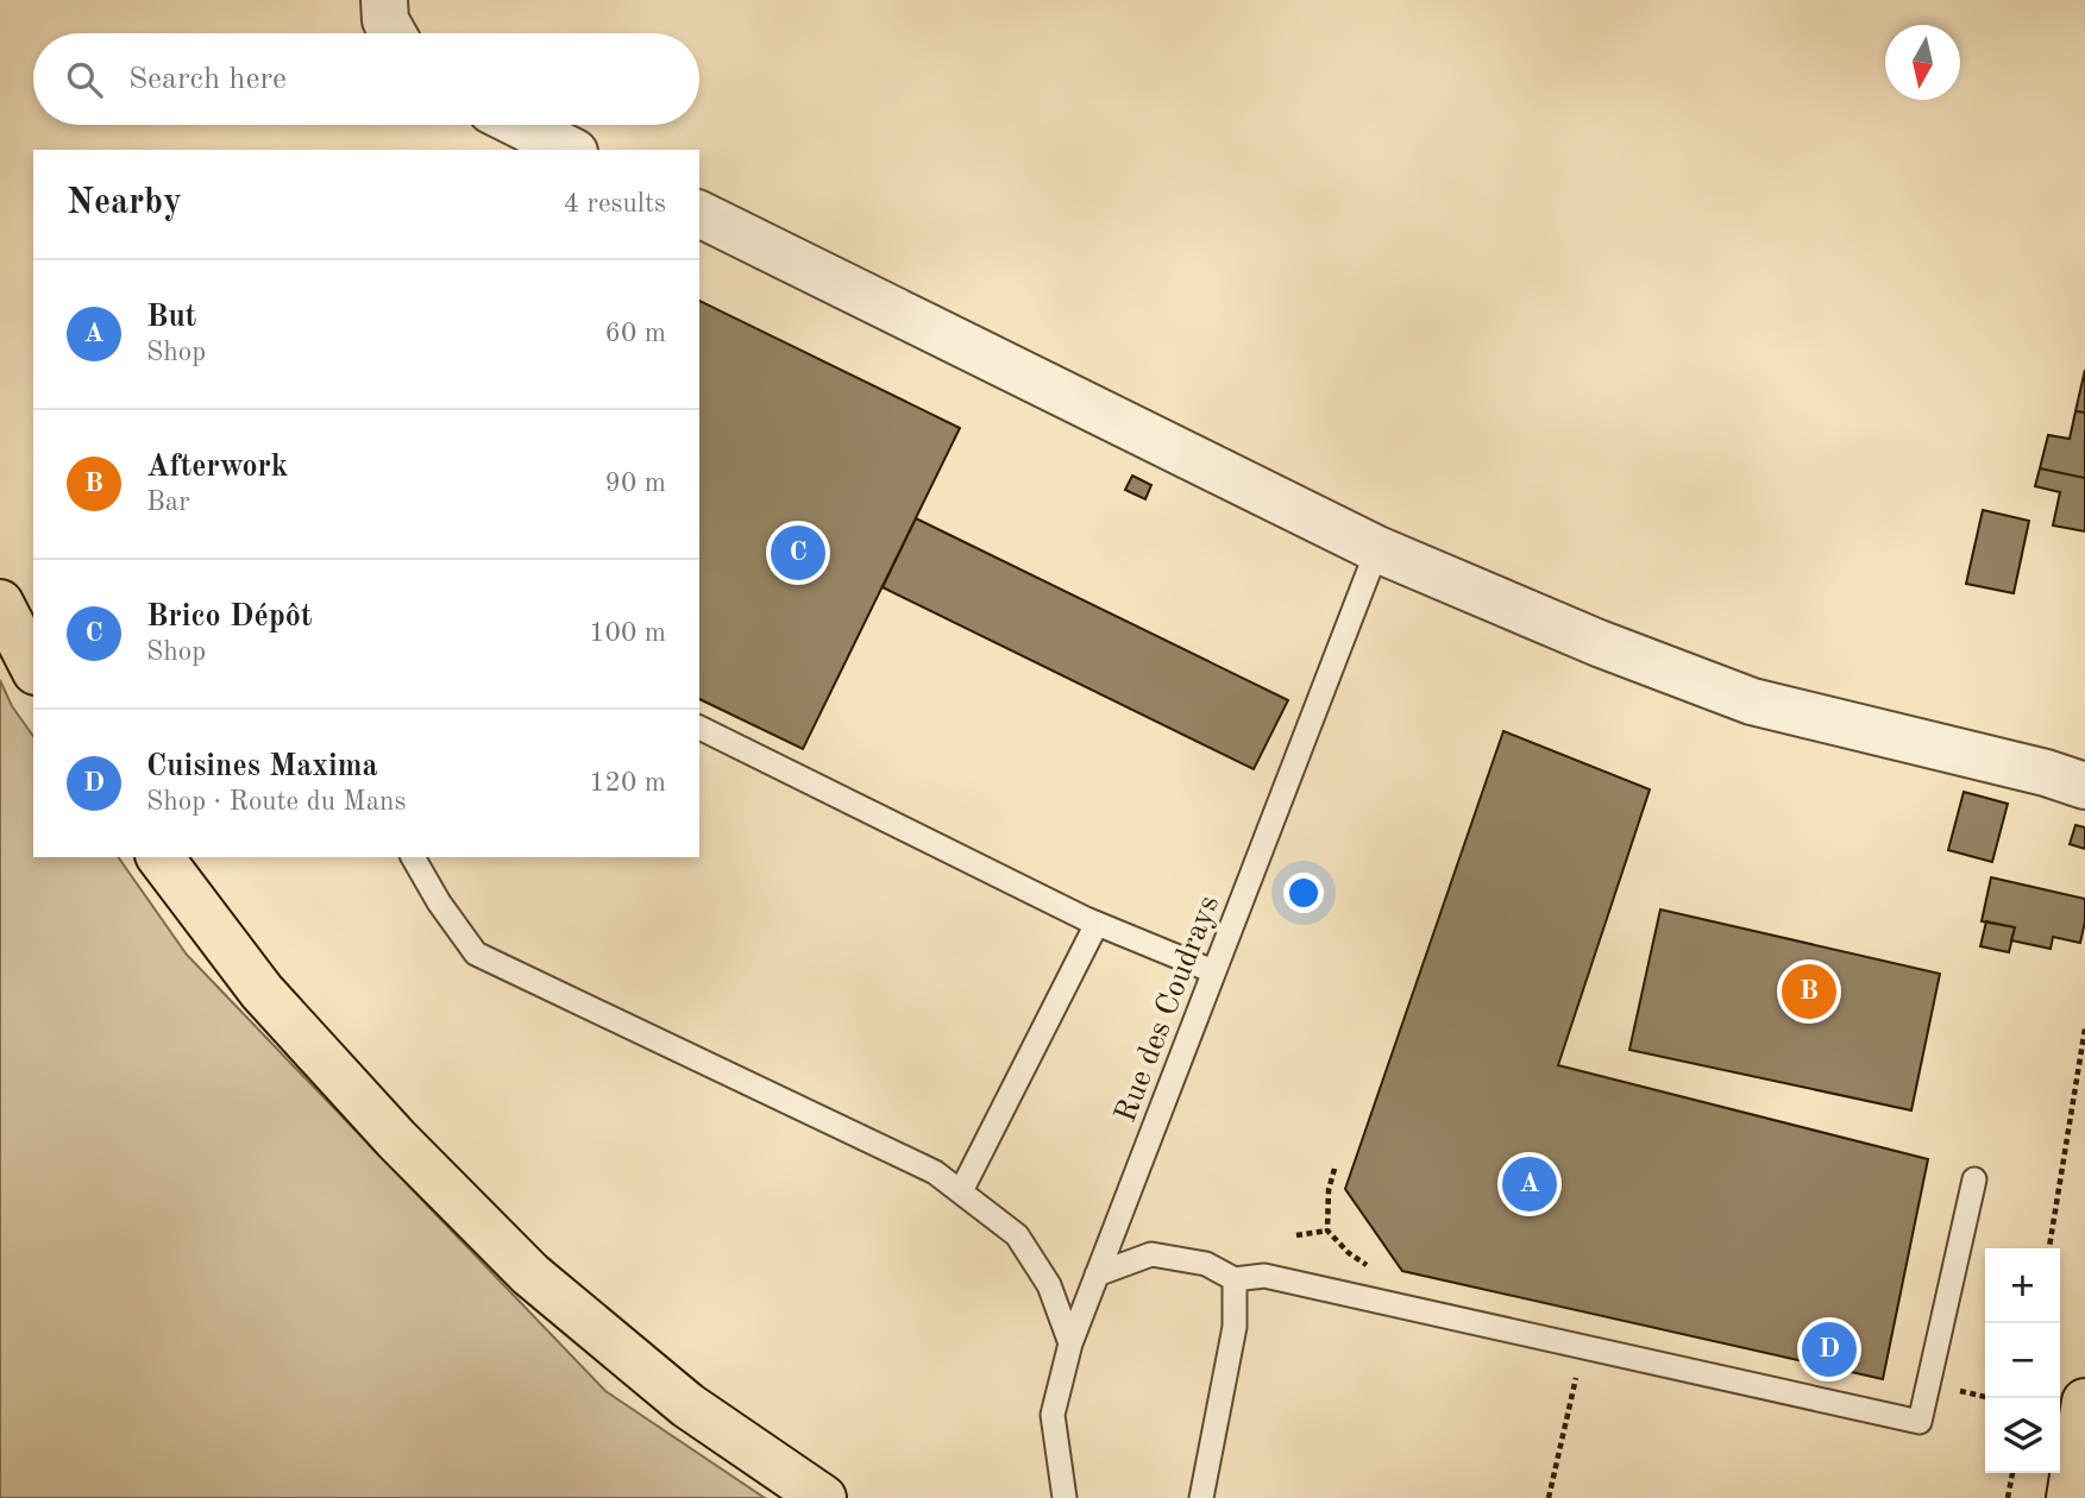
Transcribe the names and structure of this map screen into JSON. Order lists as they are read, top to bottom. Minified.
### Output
{"streets":{"lane":["Rue des Coudrays"]},"north":"bottom","page":{"search":"Search here","heading":["Nearby","4 results"],"list":[{"mark":"A","name":"But","note":"Shop","value":"60 m"},{"mark":"B","name":"Afterwork","note":"Bar","value":"90 m"},{"mark":"C","name":"Brico Dépôt","note":"Shop","value":"100 m"},{"mark":"D","name":"Cuisines Maxima","note":"Shop · Route du Mans","value":"120 m"}],"pins":["C","B","A","D"],"map_buttons":["+","−"]}}
